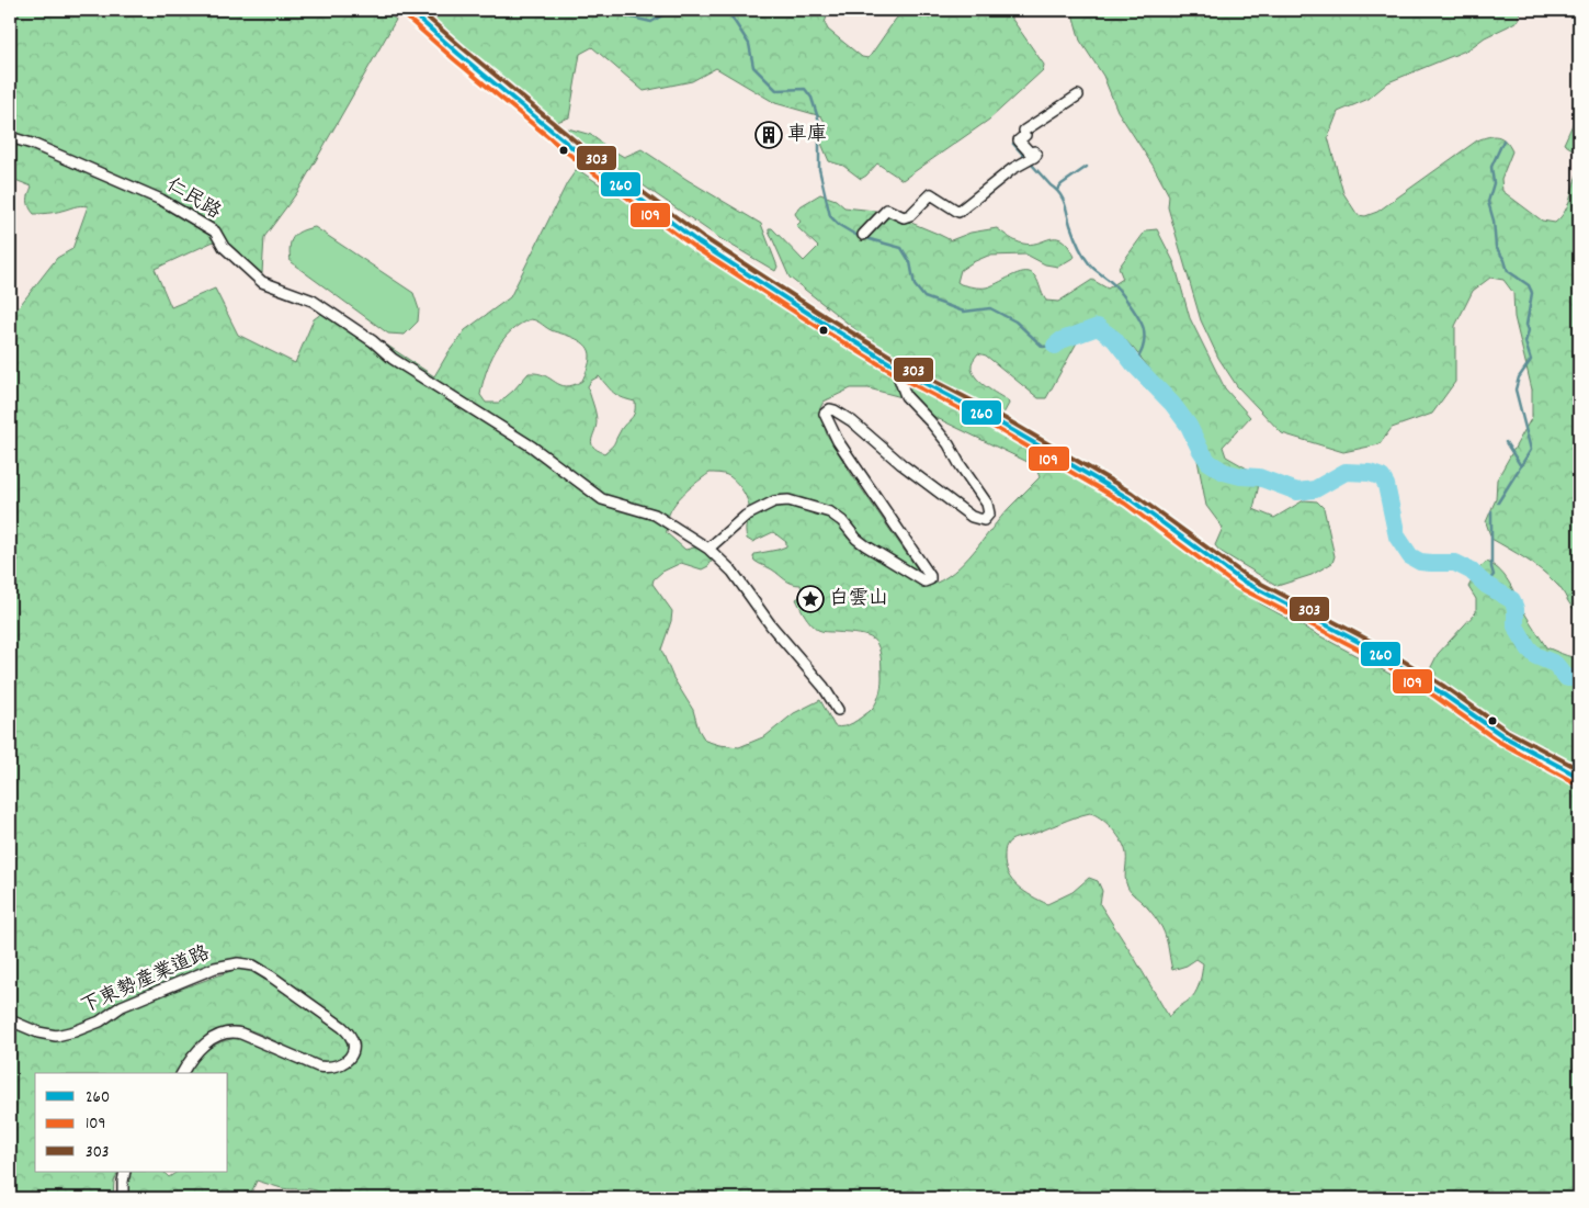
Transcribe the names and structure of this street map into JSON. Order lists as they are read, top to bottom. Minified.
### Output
{"streets":{"street":["仁民路","下東勢產業道路"]},"places":{"building":["車庫"],"place":["白雲山"]},"lines":["transit line 260","transit line 303","transit line 109"],"legend":["260","109","303"]}
